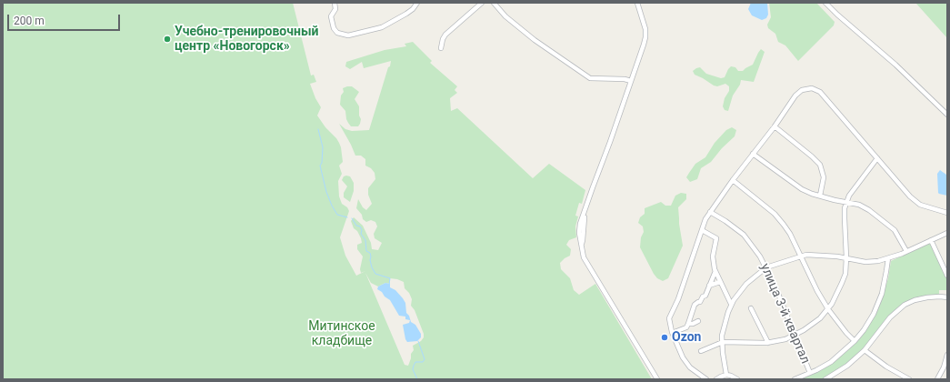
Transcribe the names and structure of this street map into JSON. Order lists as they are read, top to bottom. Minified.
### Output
{"streets":{"street":["улица 3-й квартал"]},"parks":["Митинское кладбище"],"places":["Учебно-тренировочный центр «Новогорск»","Ozon"],"scale_bar":"200 m"}
